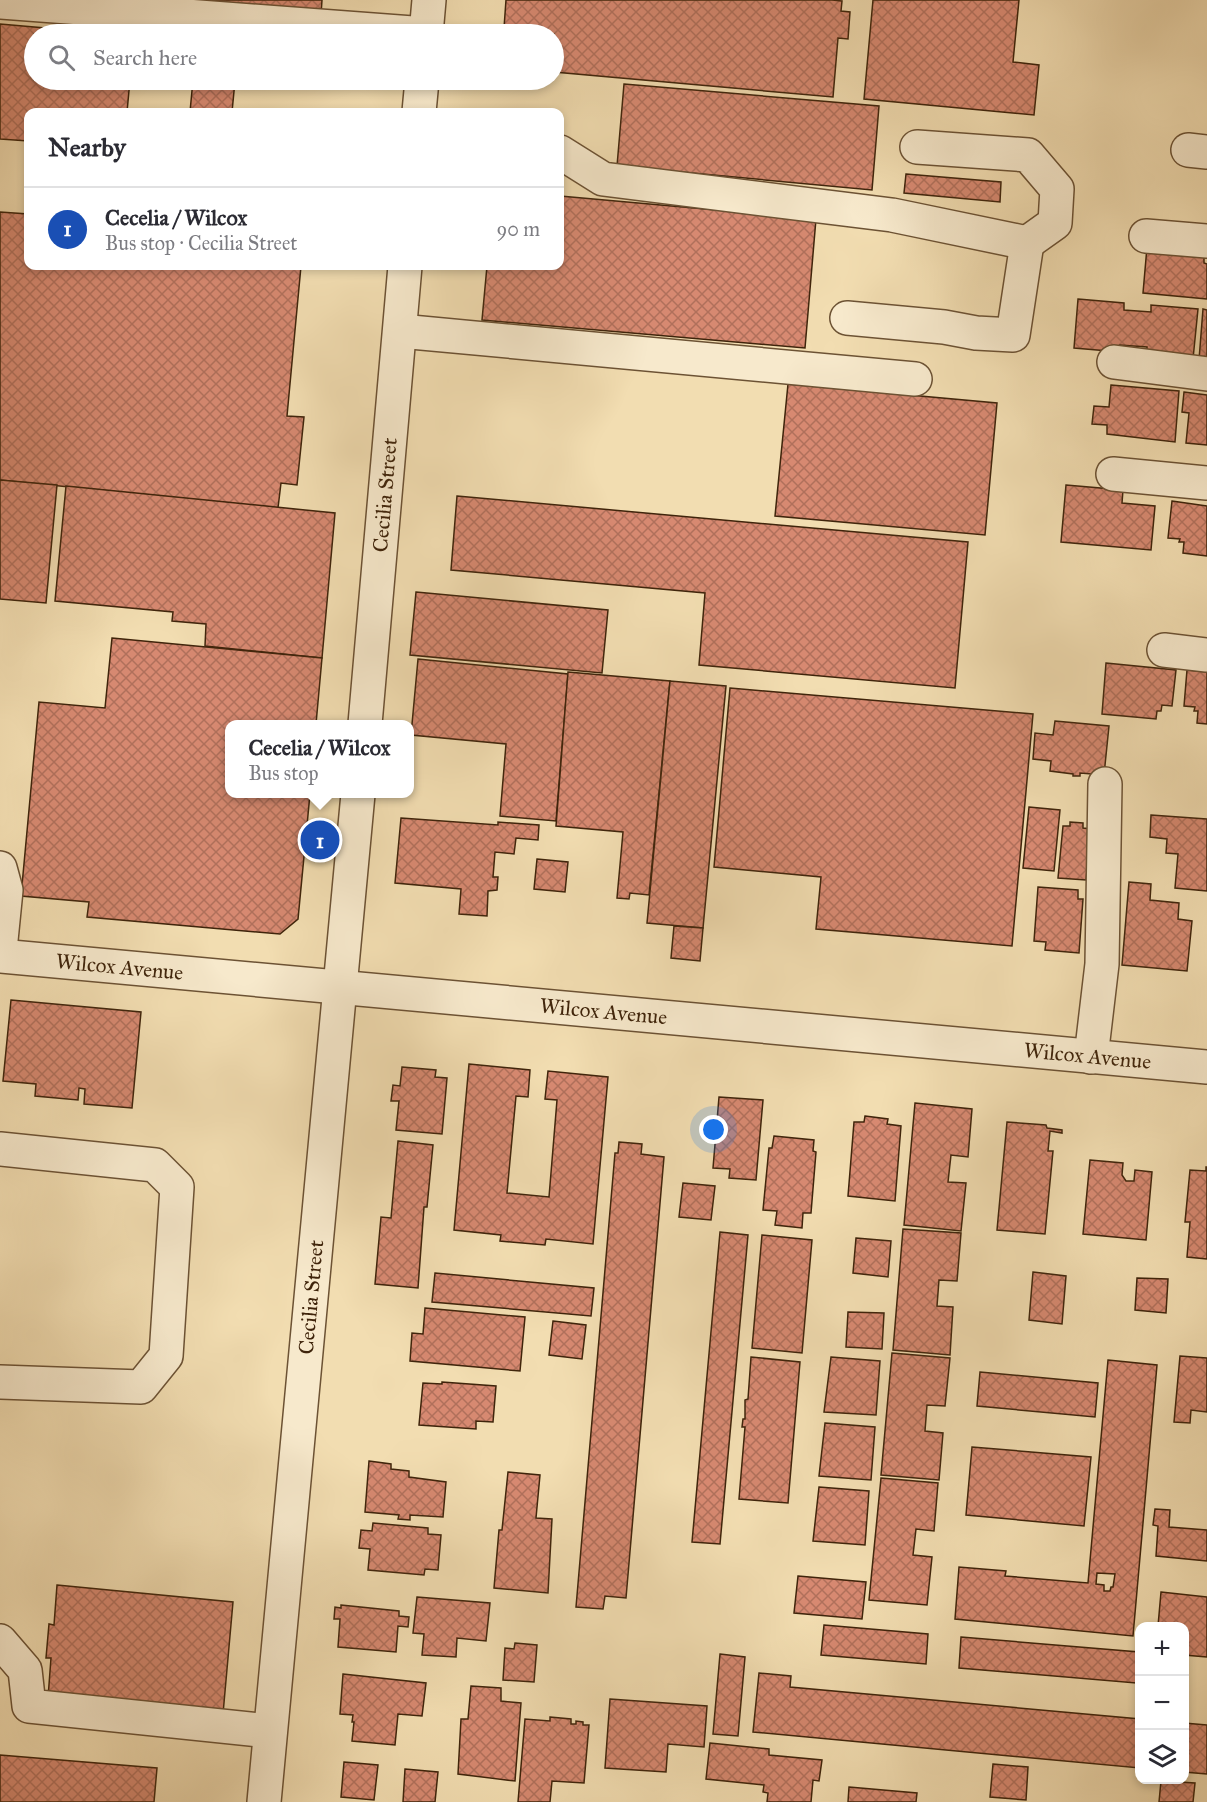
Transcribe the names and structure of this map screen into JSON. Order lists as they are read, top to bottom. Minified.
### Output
{"streets":{"street":["Cecilia Street","Wilcox Avenue"]},"crossings":[["Cecilia Street","Wilcox Avenue"]],"page":{"search":"Search here","heading":"Nearby","list":[{"mark":"1","name":"Cecelia / Wilcox","note":"Bus stop · Cecilia Street","value":"90 m"}],"popup":["Cecelia / Wilcox","Bus stop"],"pins":"1","map_buttons":["+","−"]}}
